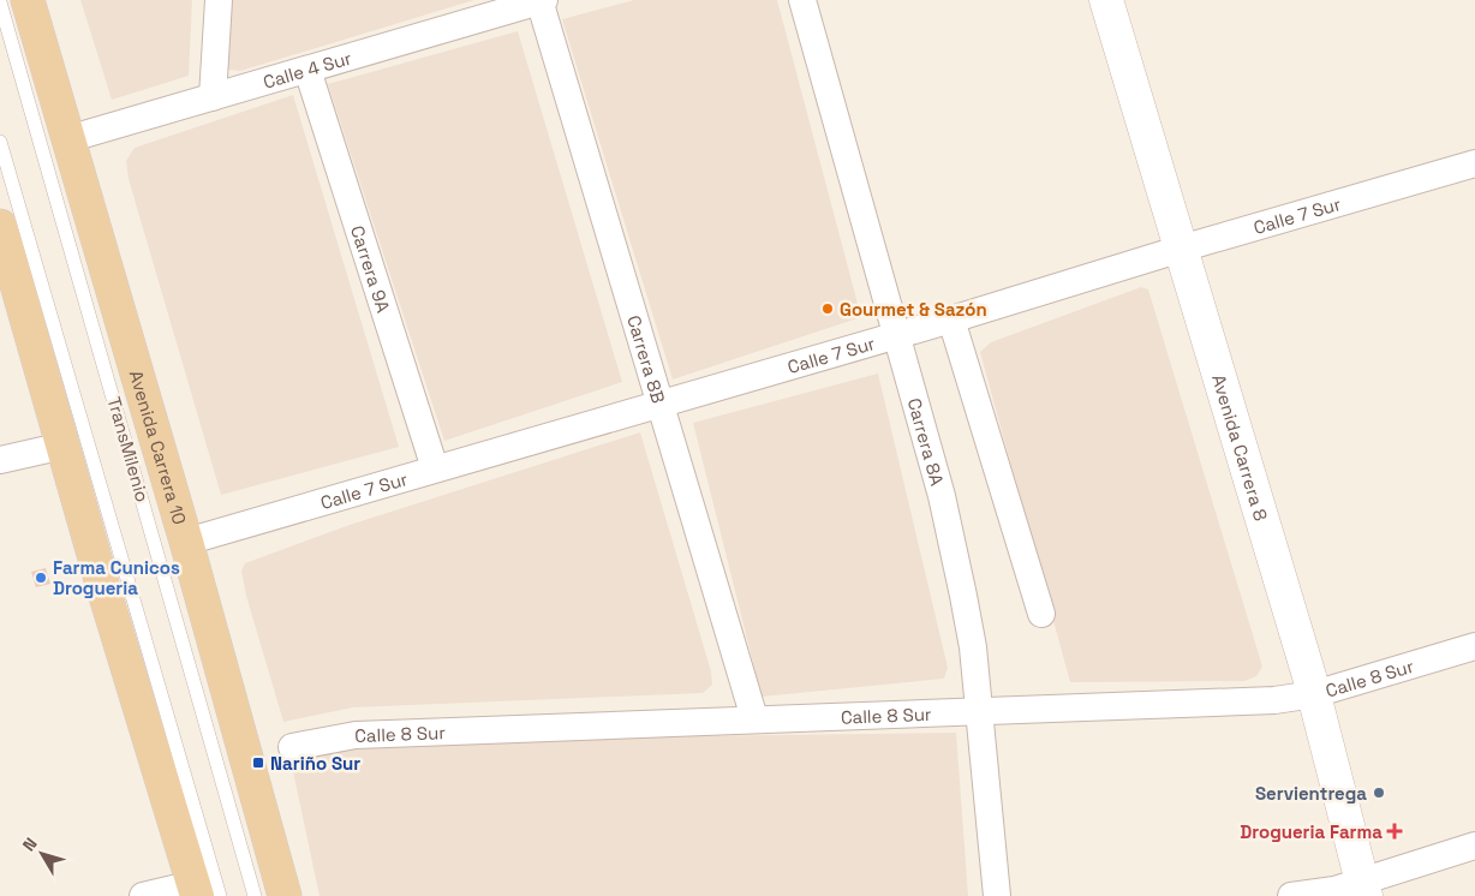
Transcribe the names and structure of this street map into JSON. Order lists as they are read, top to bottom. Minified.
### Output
{"streets":{"main road":["Avenida Carrera 10","Avenida Carrera 8"],"street":["Calle 4 Sur","Calle 7 Sur","Carrera 9A","Carrera 8B","Carrera 8A","Calle 8 Sur"],"lane":["TransMilenio"]},"crossings":[["Calle 4 Sur","Carrera 9A"],["Calle 4 Sur","Carrera 8B"],["Calle 4 Sur","Avenida Carrera 10"],["Calle 7 Sur","Carrera 9A"],["Calle 7 Sur","Carrera 8B"],["Calle 7 Sur","Carrera 8A"],["Calle 7 Sur","Avenida Carrera 10"],["Calle 7 Sur","Avenida Carrera 8"],["Carrera 8B","Calle 8 Sur"],["Carrera 8A","Calle 8 Sur"],["Avenida Carrera 8","Calle 8 Sur"]],"places":{"other":["Gourmet & Sazón","Farma Cunicos Drogueria","Servientrega"],"transit":["Nariño Sur"],"health":["Drogueria Farma"]},"north":"top left"}
